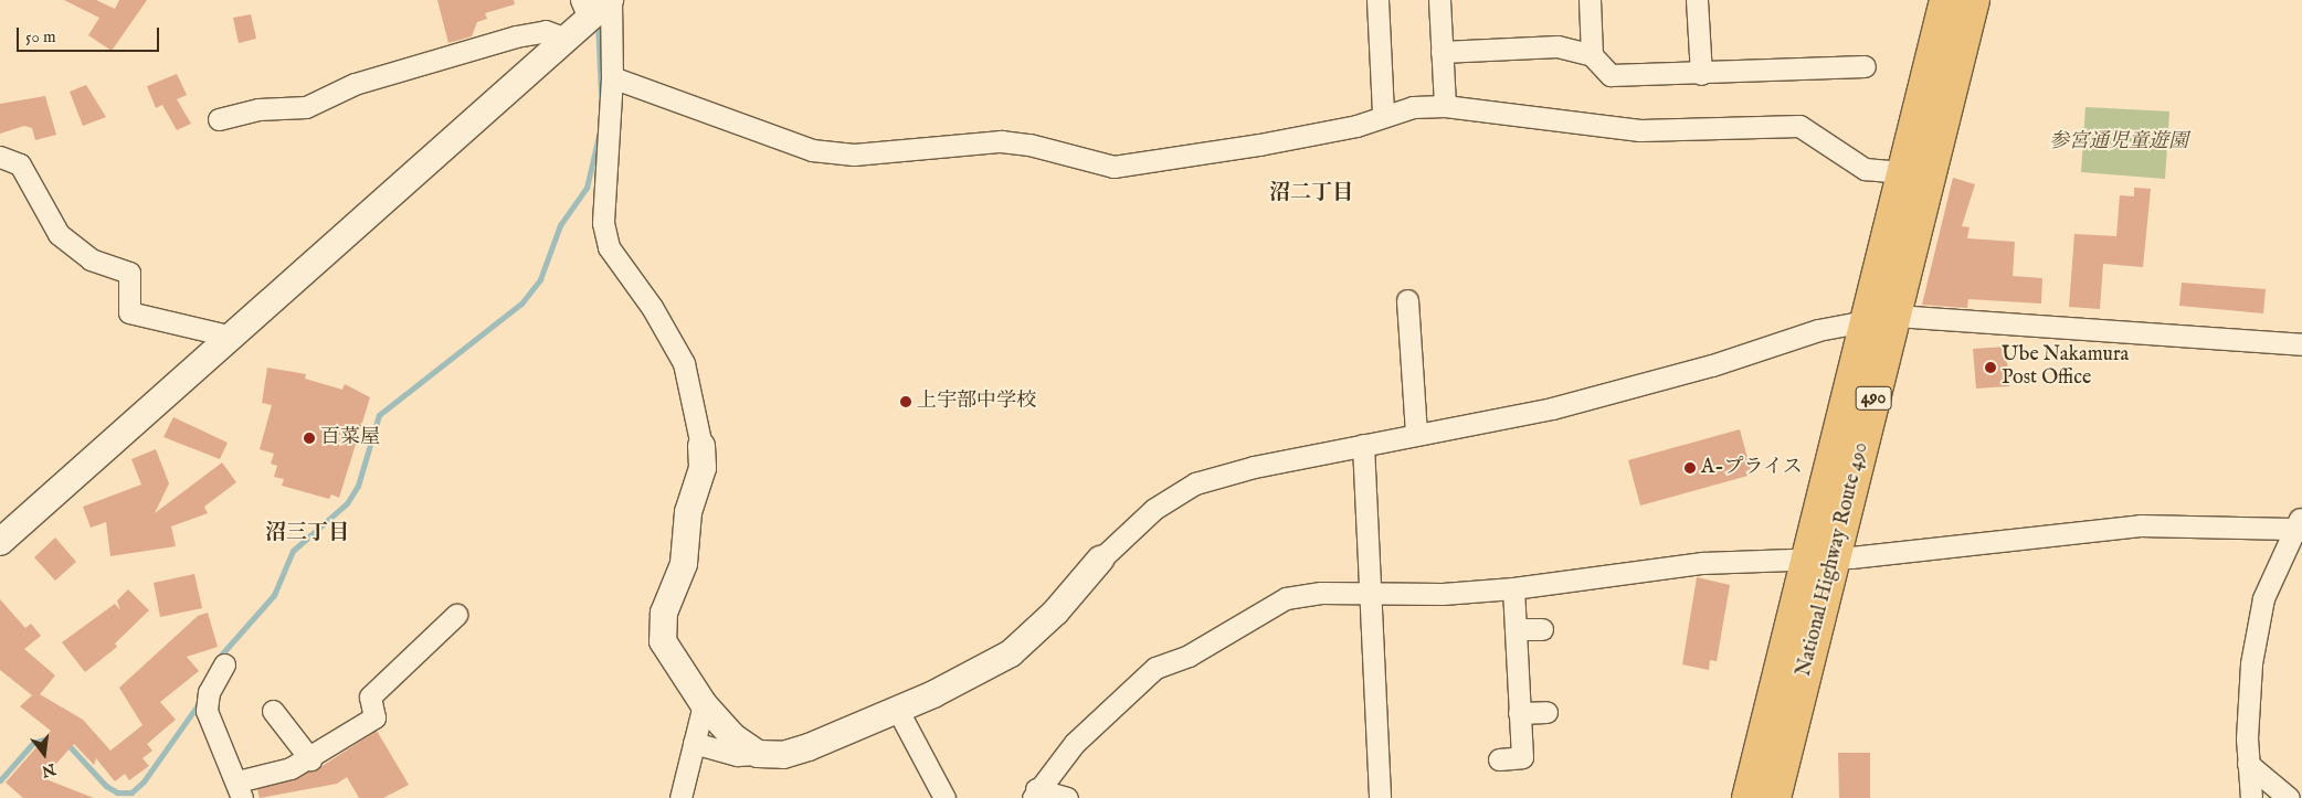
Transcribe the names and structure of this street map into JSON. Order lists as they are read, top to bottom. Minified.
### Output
{"streets":{"highway":["490","National Highway Route 490"]},"districts":["沼二丁目","沼三丁目"],"parks":["参宮通児童遊園"],"places":["Ube Nakamura Post Office","上宇部中学校","百菜屋","A-プライス"],"scale_bar":"50 m","north":"bottom"}
